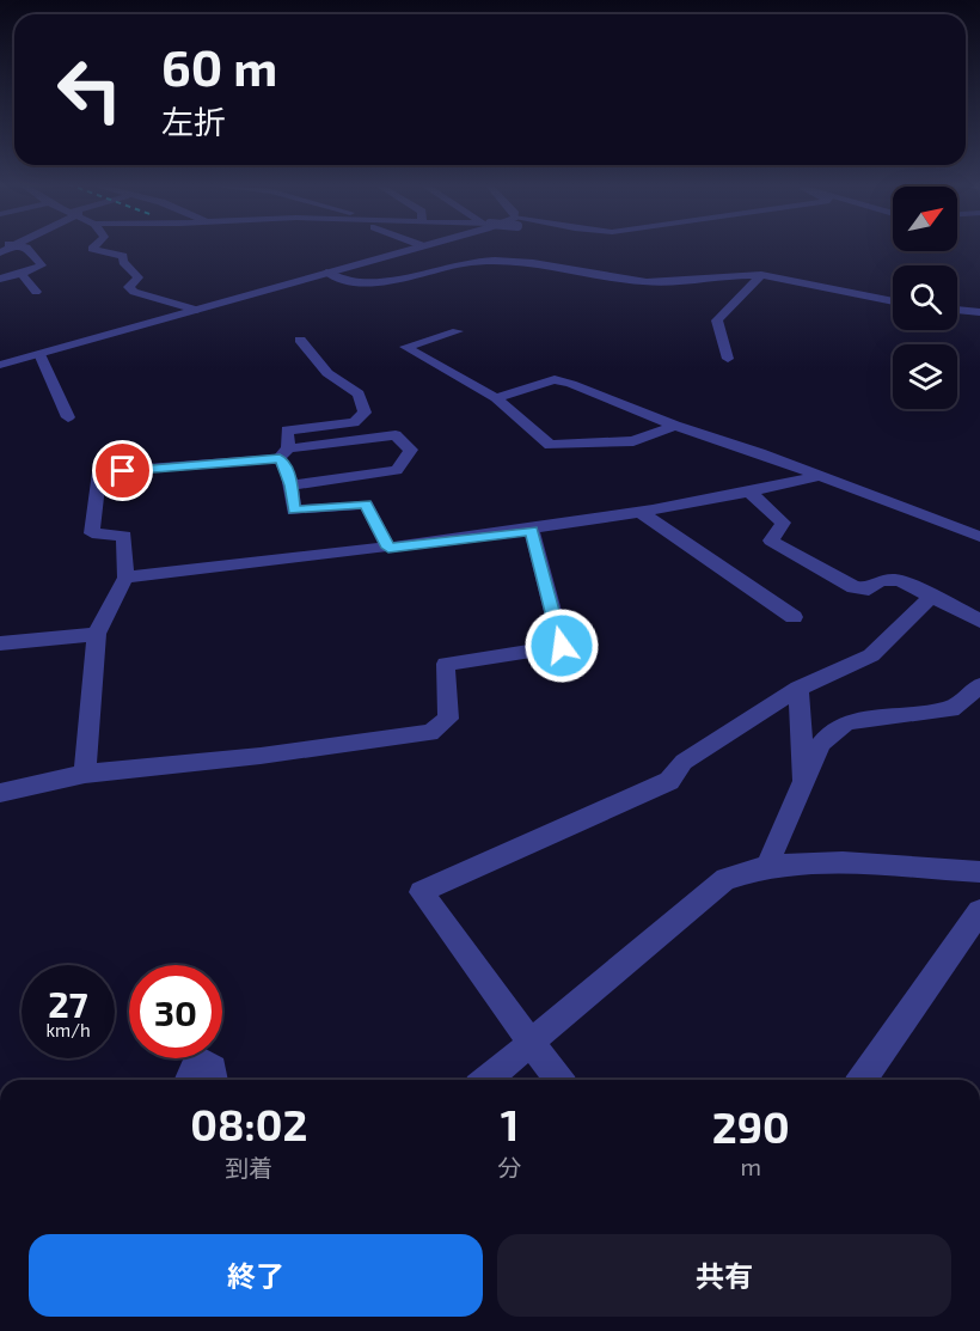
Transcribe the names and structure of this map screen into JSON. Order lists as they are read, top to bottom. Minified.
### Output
{"north":"top right","page":{"turn":["60 m","左折"],"speed":"27 km/h","limit":"30","eta":["08:02","到着","1","分","290","m"],"buttons":["終了","共有"]}}
